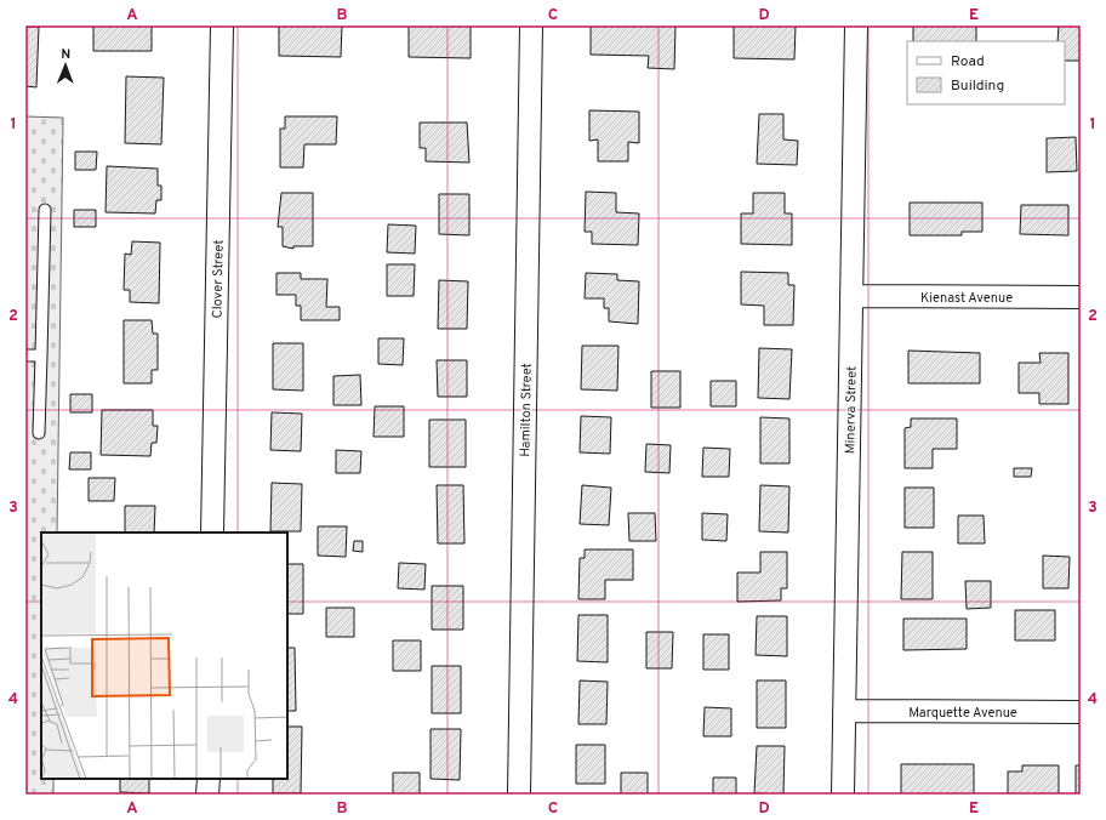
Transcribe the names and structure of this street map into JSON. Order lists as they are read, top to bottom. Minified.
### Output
{"streets":{"street":["Clover Street","Kienast Avenue","Hamilton Street","Minerva Street","Marquette Avenue"]},"crossings":[["Kienast Avenue","Minerva Street"],["Minerva Street","Marquette Avenue"]],"legend":["Road","Building"],"north":"top","grid":{"columns":["A","B","C","D","E"],"rows":["1","2","3","4"]}}
